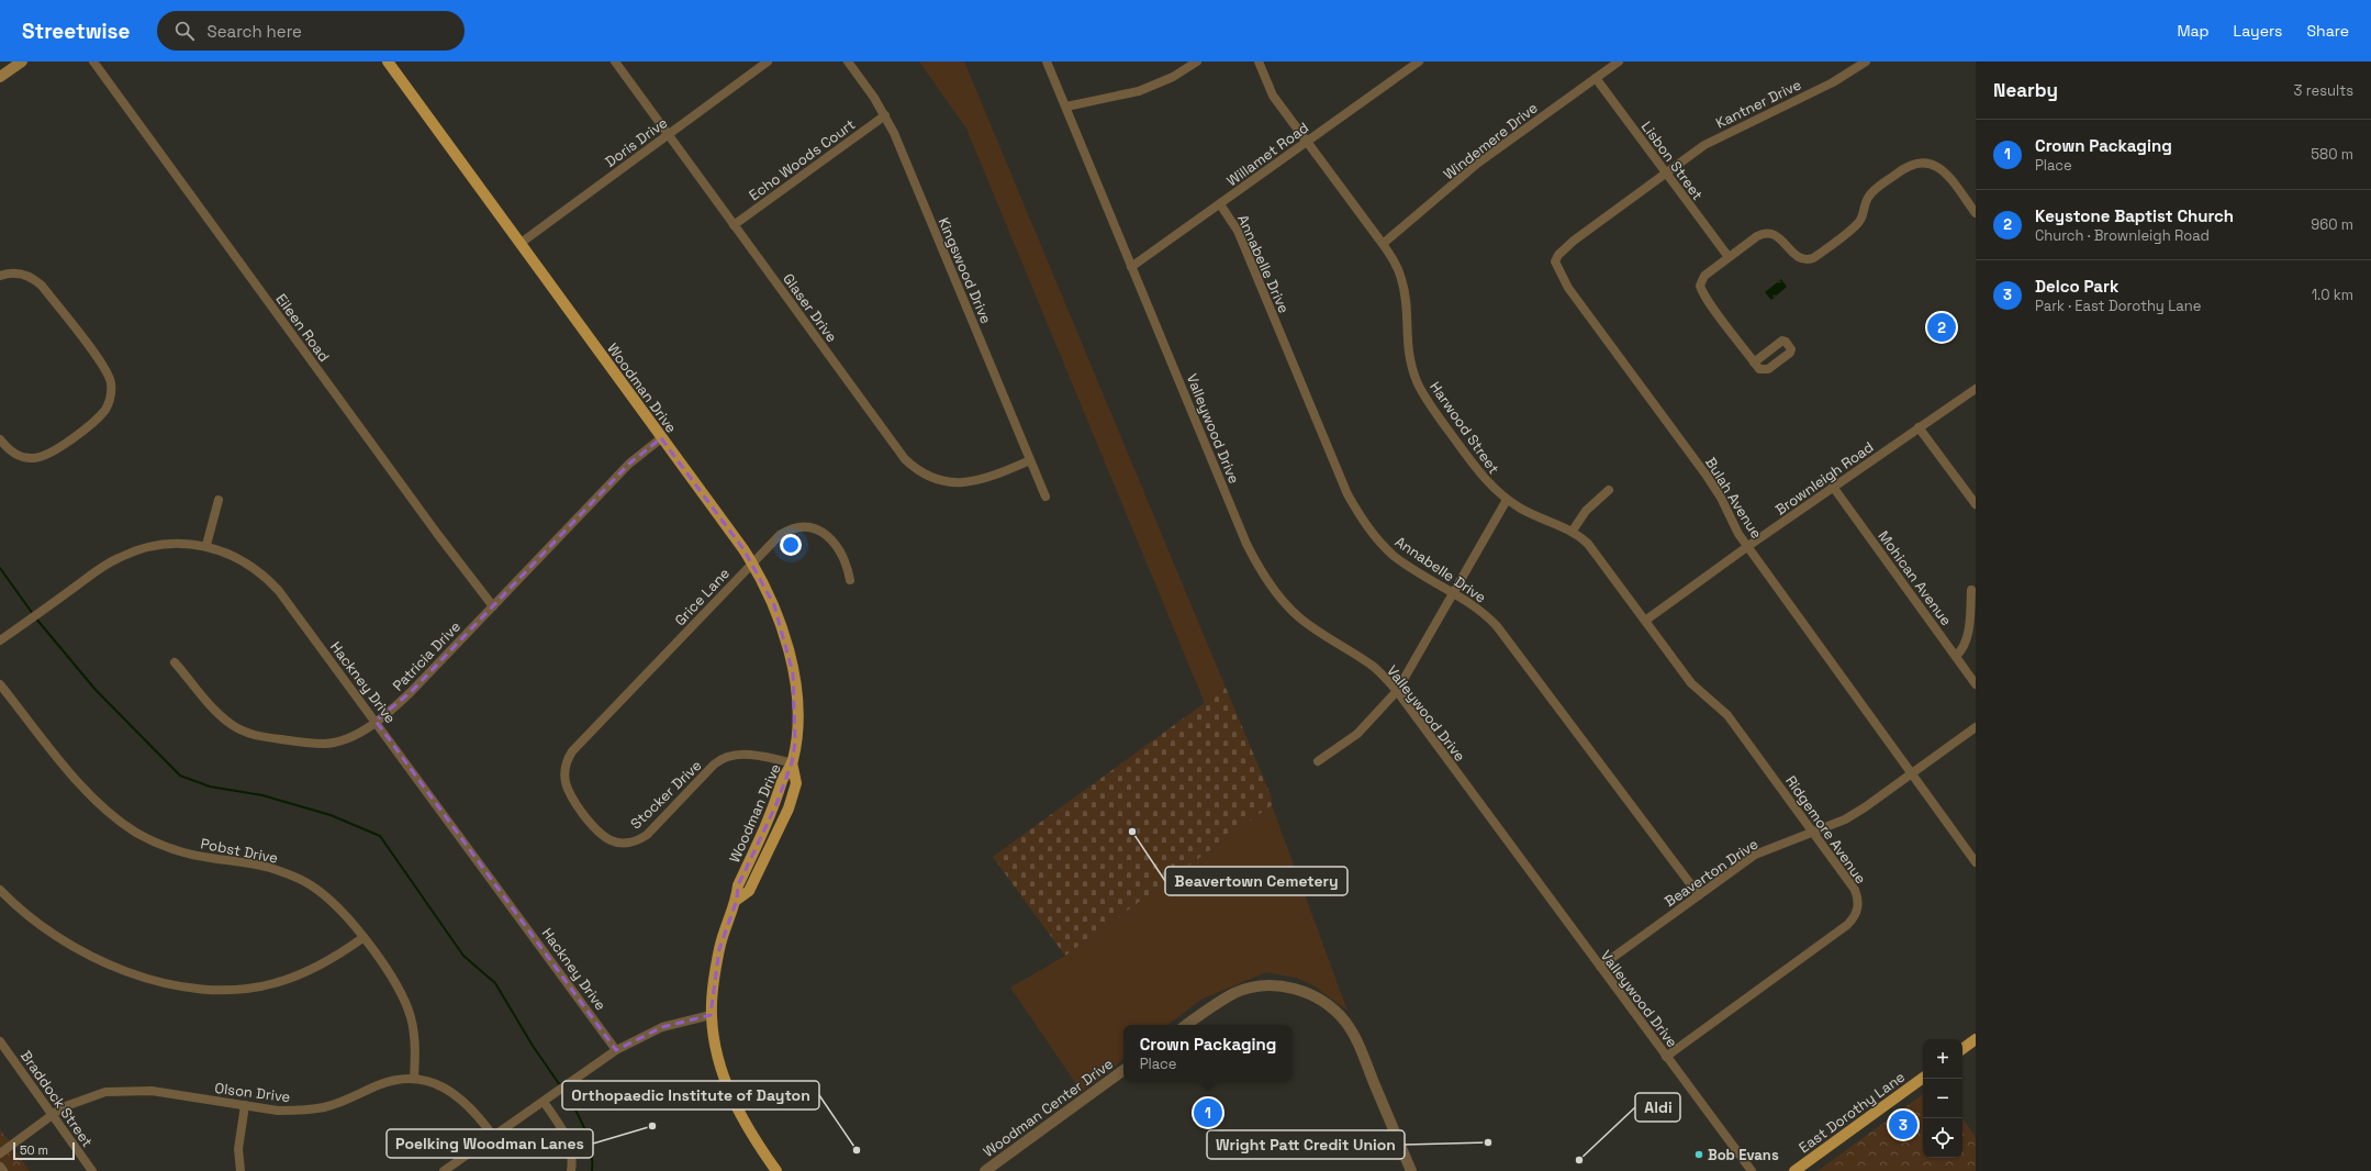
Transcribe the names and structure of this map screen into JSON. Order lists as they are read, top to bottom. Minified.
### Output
{"streets":{"main road":["Woodman Drive","East Dorothy Lane"],"street":["Kantner Drive","Windemere Drive","Doris Drive","Willamet Road","Echo Woods Court","Lisbon Street","Annabelle Drive","Kingswood Drive","Glaser Drive","Eileen Road","Harwood Street","Valleywood Drive","Brownleigh Road","Bulah Avenue","Mohican Avenue","Grice Lane","Patricia Drive","Hackney Drive","Stocker Drive","Ridgemore Avenue","Pobst Drive","Beaverton Drive","Olson Drive","Braddock Street","Woodman Center Drive"]},"crossings":[["Kantner Drive","Lisbon Street"],["Kantner Drive","Bulah Avenue"],["Windemere Drive","Lisbon Street"],["Windemere Drive","Harwood Street"],["Doris Drive","Glaser Drive"],["Doris Drive","Woodman Drive"],["Willamet Road","Annabelle Drive"],["Willamet Road","Harwood Street"],["Willamet Road","Valleywood Drive"],["Echo Woods Court","Kingswood Drive"],["Echo Woods Court","Glaser Drive"],["Lisbon Street","Bulah Avenue"],["Annabelle Drive","Beaverton Drive"],["Kingswood Drive","Glaser Drive"],["Eileen Road","Patricia Drive"],["Woodman Drive","Grice Lane"],["Woodman Drive","Patricia Drive"],["Woodman Drive","Stocker Drive"],["Harwood Street","Brownleigh Road"],["Harwood Street","Ridgemore Avenue"],["Valleywood Drive","Ridgemore Avenue"],["Valleywood Drive","Beaverton Drive"],["Brownleigh Road","Bulah Avenue"],["Brownleigh Road","Mohican Avenue"],["Brownleigh Road","Ridgemore Avenue"],["Bulah Avenue","Beaverton Drive"],["Grice Lane","Stocker Drive"],["Patricia Drive","Hackney Drive"],["Ridgemore Avenue","Beaverton Drive"],["Pobst Drive","Olson Drive"],["Olson Drive","Braddock Street"]],"places":["Beavertown Cemetery","Poelking Woodman Lanes","Wright Patt Credit Union","Orthopaedic Institute of Dayton","Bob Evans","Aldi"],"scale_bar":"50 m","page":{"header":"Streetwise","search":"Search here","nav":["Map","Layers","Share"],"heading":["Nearby","3 results"],"list":[{"mark":"1","name":"Crown Packaging","note":"Place","value":"580 m"},{"mark":"2","name":"Keystone Baptist Church","note":"Church · Brownleigh Road","value":"960 m"},{"mark":"3","name":"Delco Park","note":"Park · East Dorothy Lane","value":"1.0 km"}],"pins":["2","1","3"],"popup":["Crown Packaging","Place"],"map_buttons":["+","−"],"scale":"50 m"}}
